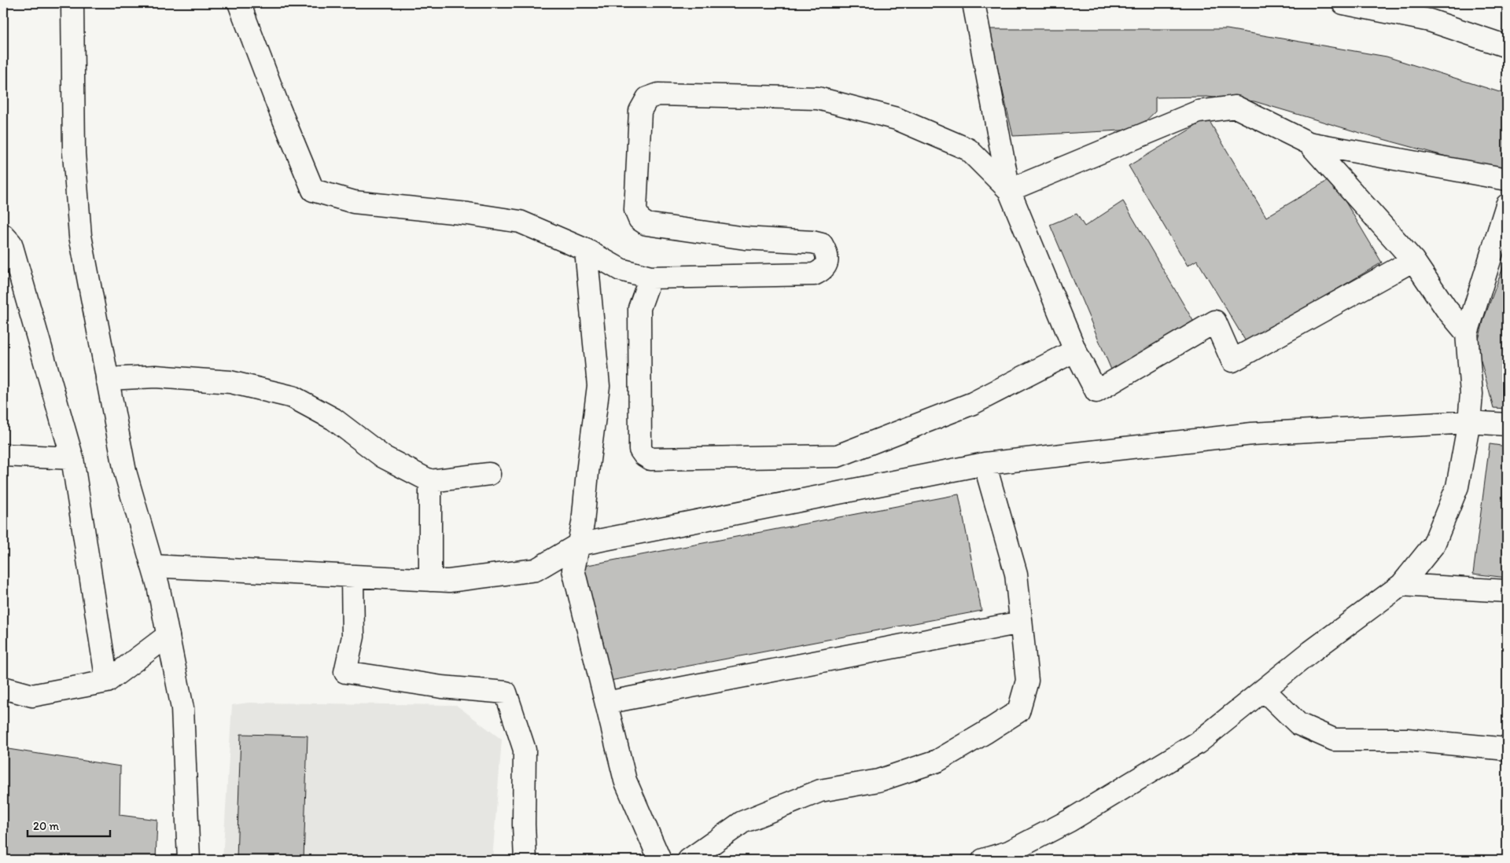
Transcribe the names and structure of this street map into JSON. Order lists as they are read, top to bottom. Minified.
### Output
{"scale_bar":"20 m"}
